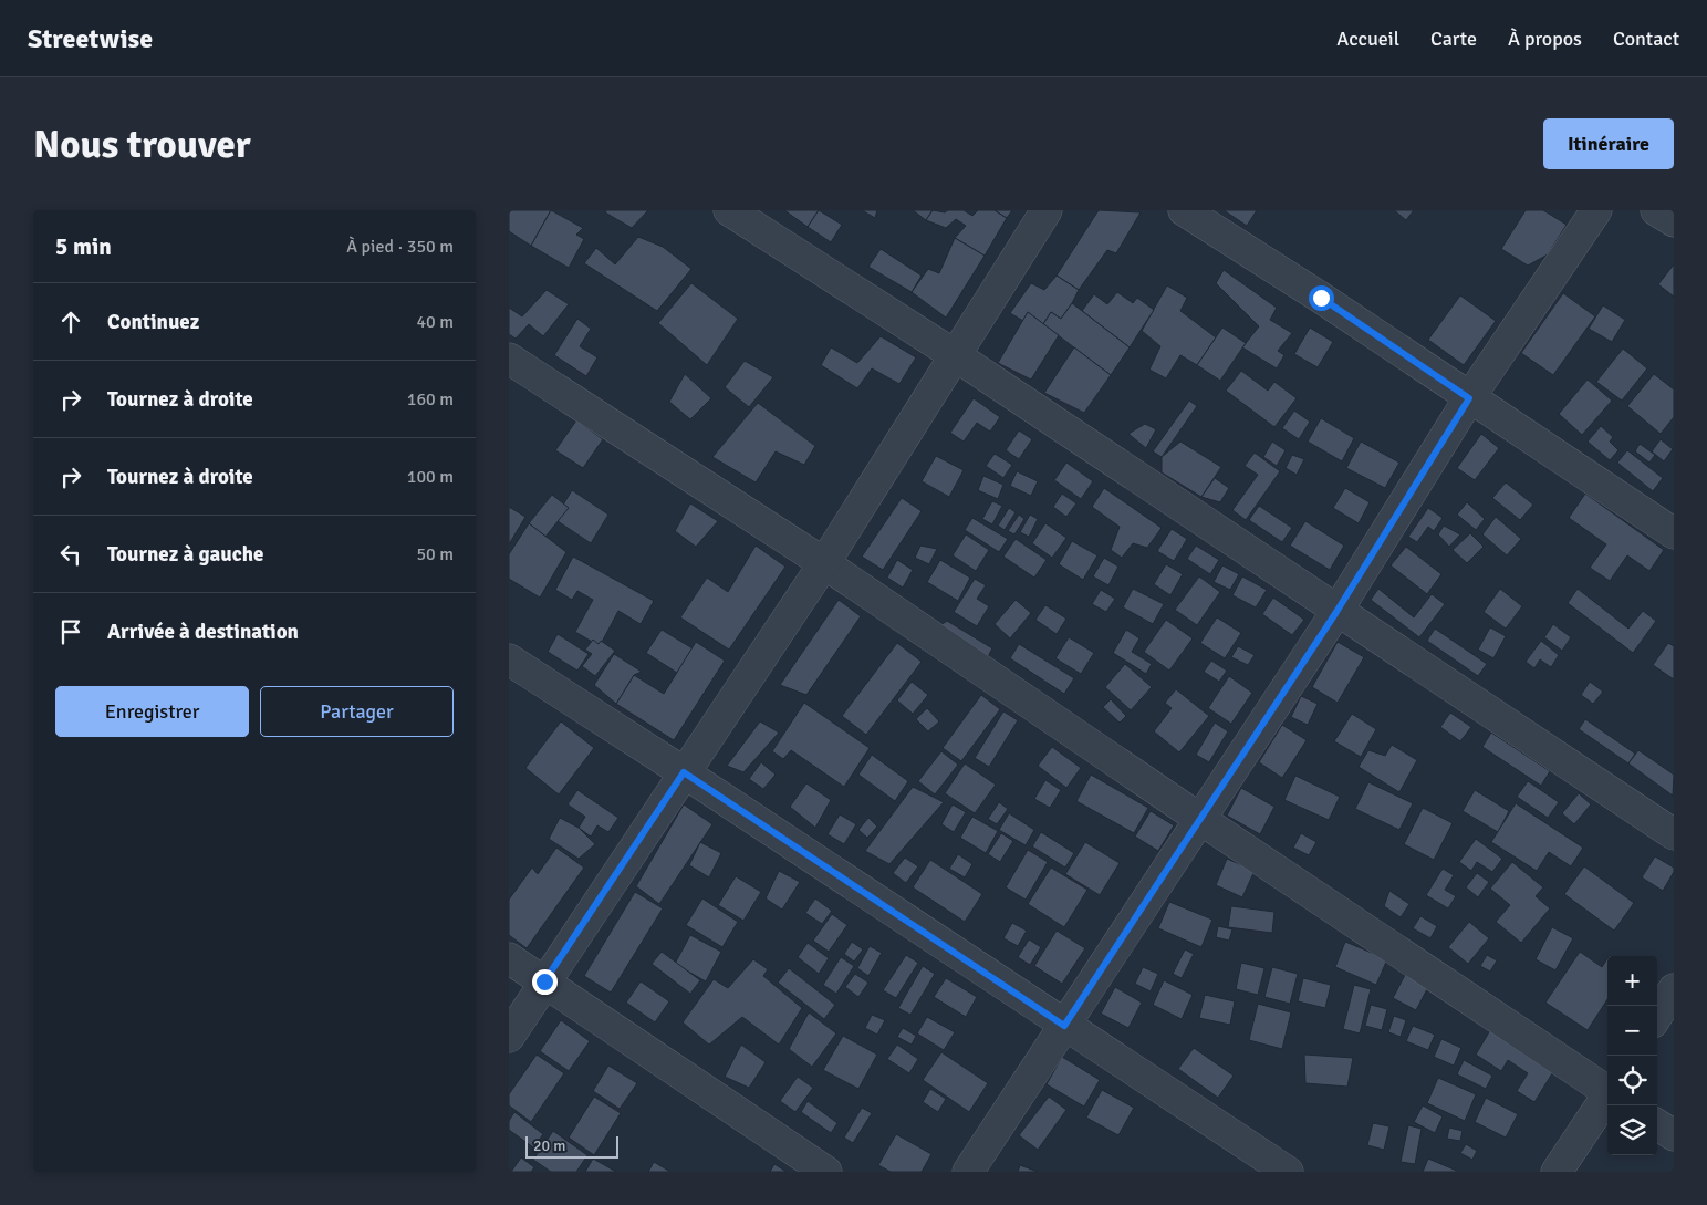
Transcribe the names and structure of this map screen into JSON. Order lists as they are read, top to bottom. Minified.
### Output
{"scale_bar":"20 m","page":{"header":"Streetwise","nav":["Accueil","Carte","À propos","Contact"],"buttons":["Itinéraire",["Enregistrer","Partager"]],"title":"Nous trouver","heading":["5 min","À pied · 350 m"],"list":[["Continuez","40 m"],["Tournez à droite","160 m"],["Tournez à droite","100 m"],["Tournez à gauche","50 m"],"Arrivée à destination"],"map_buttons":["+","−"],"scale":"20 m"}}
